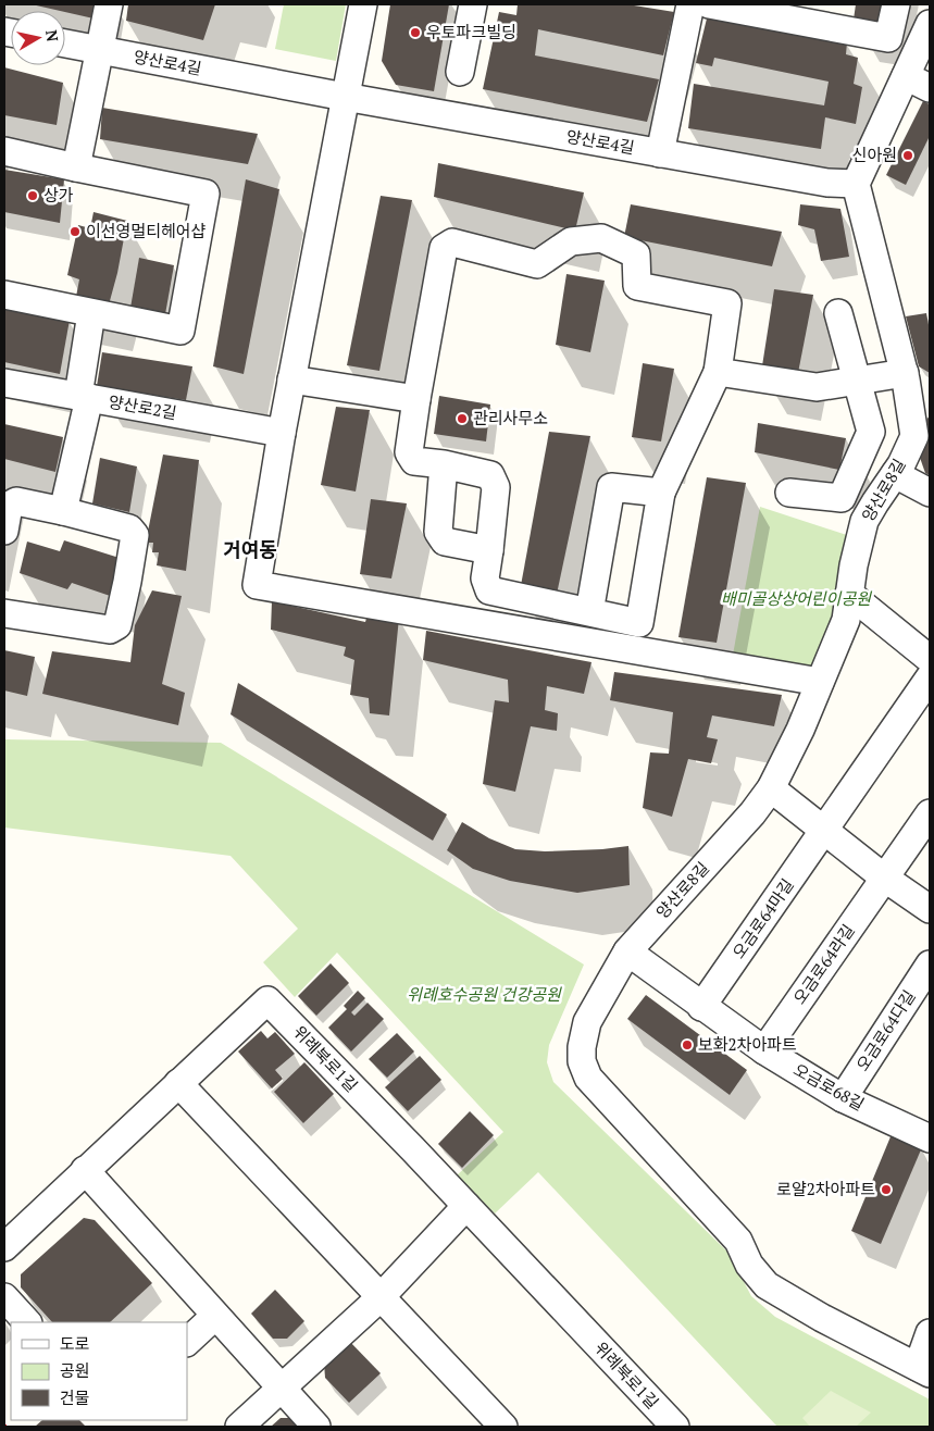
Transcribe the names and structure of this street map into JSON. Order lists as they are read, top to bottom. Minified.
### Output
{"streets":{"street":["양산로4길","양산로2길","양산로8길","오금로64마길","오금로64라길","오금로64다길","위례북로1길","오금로68길"]},"crossings":[["양산로4길","양산로8길"],["양산로8길","오금로68길"],["오금로64마길","오금로68길"],["오금로64라길","오금로68길"],["오금로64다길","오금로68길"]],"districts":["거여동"],"parks":["배미골상상어린이공원","위례호수공원 건강공원"],"places":["우토파크빌딩","신아원","상가","이선영멀티헤어샵","관리사무소","보화2차아파트","로얄2차아파트"],"legend":["도로","공원","건물"],"north":"right"}
